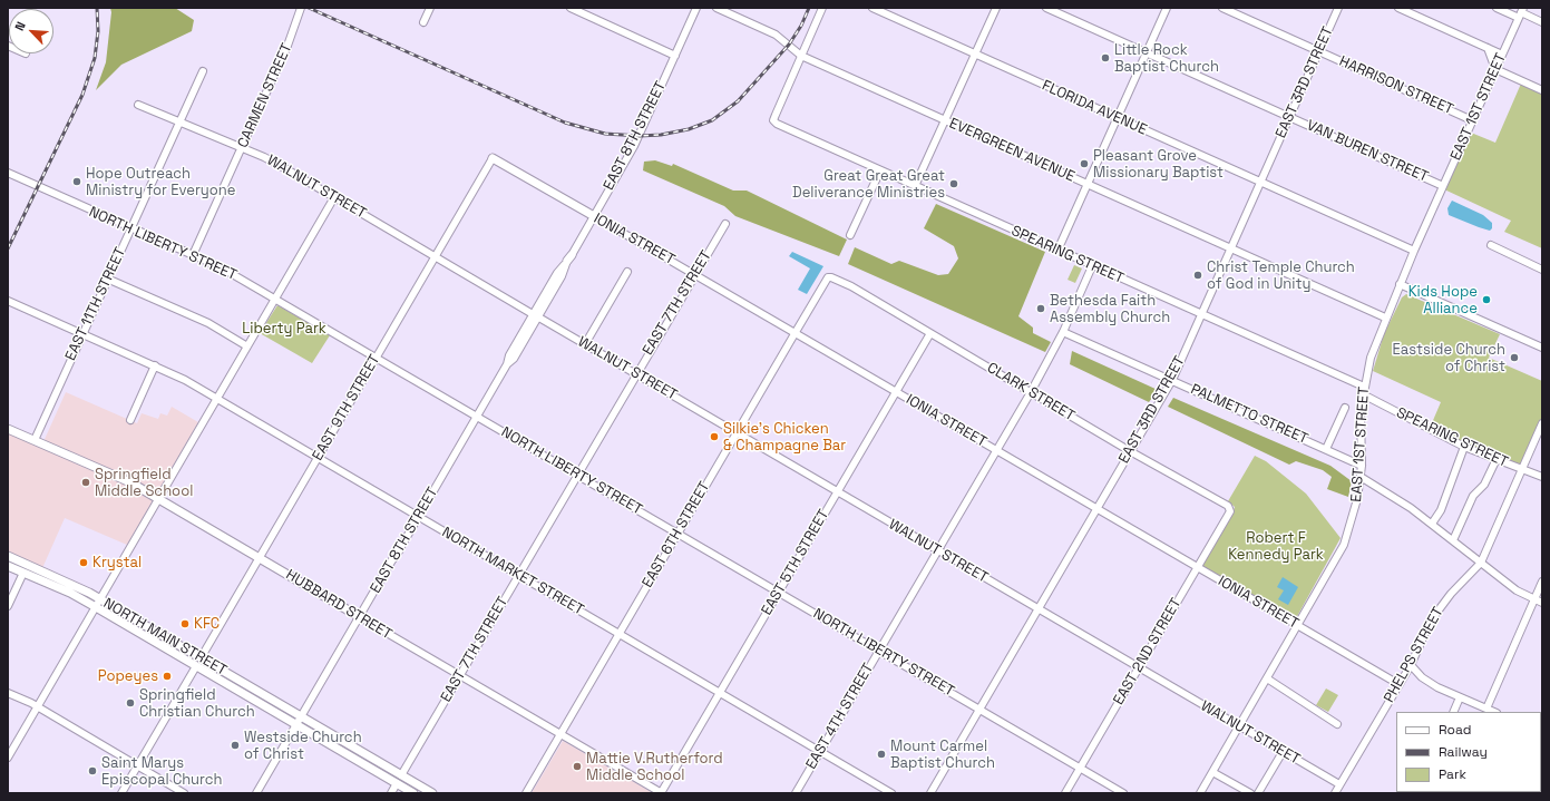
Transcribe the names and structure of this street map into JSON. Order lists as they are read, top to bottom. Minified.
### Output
{"streets":{"main road":["EAST 8TH STREET","IONIA STREET","HUBBARD STREET","NORTH MAIN STREET"],"street":["EAST 3RD STREET","HARRISON STREET","CARMEN STREET","EAST 1ST STREET","FLORIDA AVENUE","EVERGREEN AVENUE","VAN BUREN STREET","WALNUT STREET","NORTH LIBERTY STREET","SPEARING STREET","EAST 7TH STREET","EAST 11TH STREET","CLARK STREET","EAST 9TH STREET","PALMETTO STREET","EAST 6TH STREET","EAST 5TH STREET","NORTH MARKET STREET","EAST 2ND STREET","PHELPS STREET","EAST 4TH STREET"]},"crossings":[["EAST 3RD STREET","HARRISON STREET"],["EAST 3RD STREET","FLORIDA AVENUE"],["EAST 3RD STREET","EVERGREEN AVENUE"],["EAST 3RD STREET","VAN BUREN STREET"],["EAST 3RD STREET","WALNUT STREET"],["EAST 3RD STREET","IONIA STREET"],["EAST 3RD STREET","NORTH LIBERTY STREET"],["EAST 3RD STREET","SPEARING STREET"],["EAST 3RD STREET","CLARK STREET"],["EAST 3RD STREET","PALMETTO STREET"],["HARRISON STREET","EAST 1ST STREET"],["CARMEN STREET","WALNUT STREET"],["CARMEN STREET","NORTH LIBERTY STREET"],["EAST 1ST STREET","FLORIDA AVENUE"],["EAST 1ST STREET","EVERGREEN AVENUE"],["EAST 1ST STREET","VAN BUREN STREET"],["EAST 1ST STREET","WALNUT STREET"],["EAST 1ST STREET","IONIA STREET"],["EAST 1ST STREET","SPEARING STREET"],["EAST 1ST STREET","PALMETTO STREET"],["EAST 8TH STREET","WALNUT STREET"],["EAST 8TH STREET","IONIA STREET"],["EAST 8TH STREET","NORTH LIBERTY STREET"],["EAST 8TH STREET","NORTH MARKET STREET"],["EAST 8TH STREET","HUBBARD STREET"],["EAST 8TH STREET","NORTH MAIN STREET"],["EVERGREEN AVENUE","SPEARING STREET"],["WALNUT STREET","EAST 7TH STREET"],["WALNUT STREET","EAST 11TH STREET"],["WALNUT STREET","EAST 9TH STREET"],["WALNUT STREET","EAST 6TH STREET"],["WALNUT STREET","EAST 5TH STREET"],["WALNUT STREET","EAST 2ND STREET"],["WALNUT STREET","PHELPS STREET"],["WALNUT STREET","EAST 4TH STREET"],["IONIA STREET","EAST 7TH STREET"],["IONIA STREET","EAST 9TH STREET"],["IONIA STREET","EAST 6TH STREET"],["IONIA STREET","EAST 5TH STREET"],["IONIA STREET","EAST 2ND STREET"],["IONIA STREET","PHELPS STREET"],["IONIA STREET","EAST 4TH STREET"],["NORTH LIBERTY STREET","EAST 7TH STREET"],["NORTH LIBERTY STREET","EAST 11TH STREET"],["NORTH LIBERTY STREET","EAST 9TH STREET"],["NORTH LIBERTY STREET","EAST 6TH STREET"],["NORTH LIBERTY STREET","EAST 5TH STREET"],["NORTH LIBERTY STREET","EAST 2ND STREET"],["NORTH LIBERTY STREET","EAST 4TH STREET"],["SPEARING STREET","PHELPS STREET"],["SPEARING STREET","EAST 4TH STREET"],["EAST 7TH STREET","NORTH MARKET STREET"],["EAST 7TH STREET","HUBBARD STREET"],["EAST 7TH STREET","NORTH MAIN STREET"],["EAST 11TH STREET","NORTH MARKET STREET"],["EAST 11TH STREET","HUBBARD STREET"],["CLARK STREET","EAST 6TH STREET"],["CLARK STREET","EAST 5TH STREET"],["CLARK STREET","EAST 2ND STREET"],["CLARK STREET","EAST 4TH STREET"],["EAST 9TH STREET","NORTH MARKET STREET"],["EAST 9TH STREET","HUBBARD STREET"],["EAST 9TH STREET","NORTH MAIN STREET"],["PALMETTO STREET","EAST 4TH STREET"],["EAST 6TH STREET","NORTH MARKET STREET"],["EAST 6TH STREET","HUBBARD STREET"],["EAST 5TH STREET","NORTH MARKET STREET"],["EAST 5TH STREET","HUBBARD STREET"],["NORTH MARKET STREET","EAST 4TH STREET"]],"parks":["Liberty Park","Robert F Kennedy Park"],"places":["Little Rock Baptist Church","Pleasant Grove Missionary Baptist","Hope Outreach Ministry for Everyone","Great Great Great Deliverance Ministries","Christ Temple Church of God in Unity","Kids Hope Alliance","Bethesda Faith Assembly Church","Eastside Church of Christ","Silkie's Chicken & Champagne Bar","Springfield Middle School","Krystal","KFC","Popeyes","Springfield Christian Church","Westside Church of Christ","Mount Carmel Baptist Church","Mattie V.Rutherford Middle School","Saint Marys Episcopal Church"],"legend":["Road","Railway","Park"],"north":"top left"}
